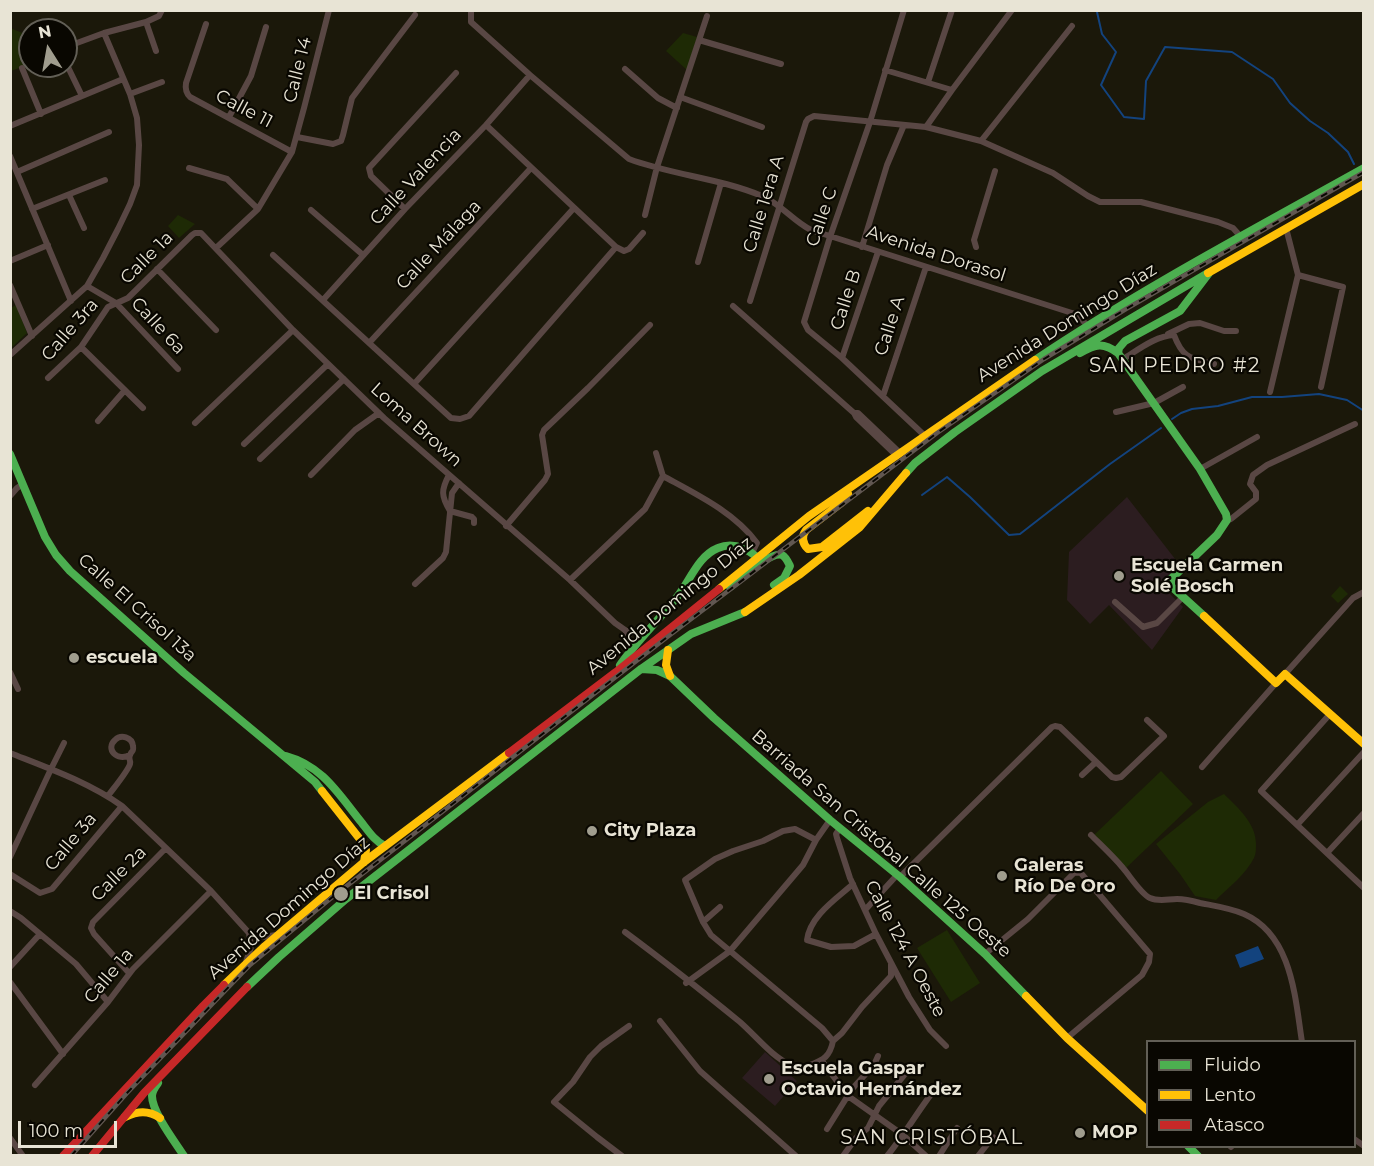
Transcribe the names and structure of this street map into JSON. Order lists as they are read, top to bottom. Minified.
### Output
{"streets":{"main road":["Avenida Domingo Díaz","Calle El Crisol 13a","Barriada San Cristóbal Calle 125 Oeste"],"street":["Calle 14","Calle 11","Calle Valencia","Calle 1era A","Calle C","Calle Málaga","Avenida Dorasol","Calle 1a","Calle B","Calle 6a","Calle A","Calle 3ra","Loma Brown","Calle 3a","Calle 2a","Calle 124 A Oeste"]},"crossings":[["Calle 14","Calle 11"],["Calle 14","Loma Brown"],["Calle Valencia","Avenida Dorasol"],["Calle 1era A","Calle C"],["Calle 1era A","Avenida Dorasol"],["Calle C","Avenida Dorasol"],["Calle C","Calle B"],["Avenida Dorasol","Calle B"],["Avenida Dorasol","Avenida Domingo Díaz"],["Avenida Dorasol","Calle A"],["Calle 1a","Calle 6a"],["Calle 1a","Calle 3ra"],["Calle 1a","Loma Brown"],["Calle 1a","Calle 2a"],["Avenida Domingo Díaz","Calle El Crisol 13a"],["Avenida Domingo Díaz","Barriada San Cristóbal Calle 125 Oeste"],["Calle 6a","Calle 3ra"],["Barriada San Cristóbal Calle 125 Oeste","Calle 124 A Oeste"]],"districts":["SAN PEDRO #2","SAN CRISTÓBAL"],"places":["Escuela Carmen Solé Bosch","escuela","City Plaza","Galeras Río De Oro","El Crisol","Escuela Gaspar Octavio Hernández","MOP"],"legend":["Fluido","Lento","Atasco"],"scale_bar":"100 m","north":"top"}
